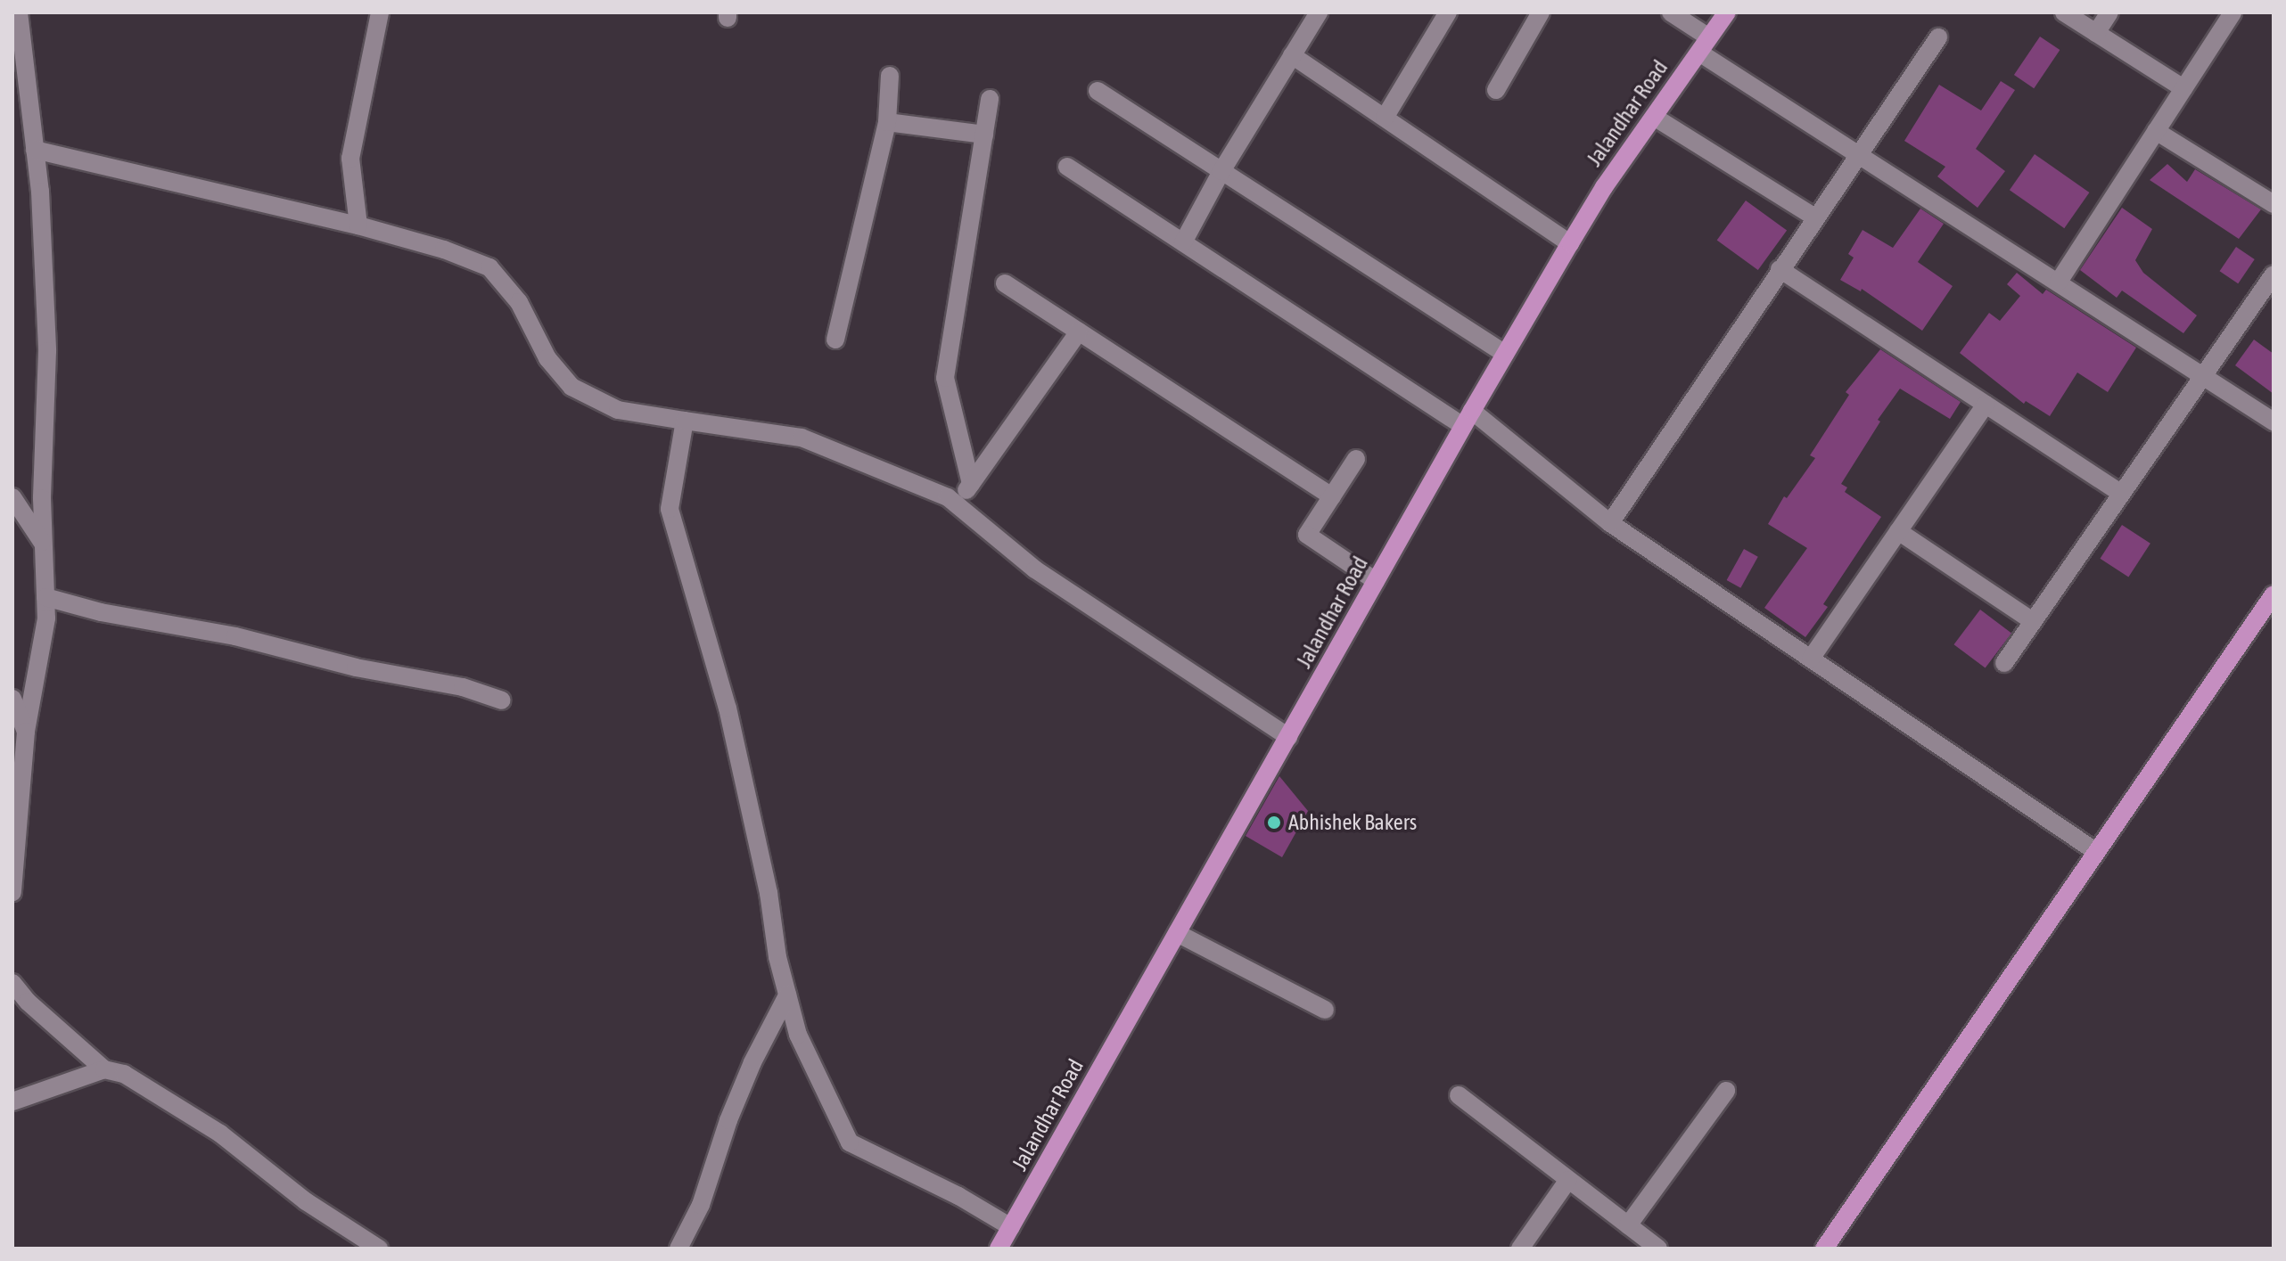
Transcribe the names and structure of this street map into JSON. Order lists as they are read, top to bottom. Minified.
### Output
{"streets":{"main road":["Jalandhar Road"]},"places":["Abhishek Bakers"]}
